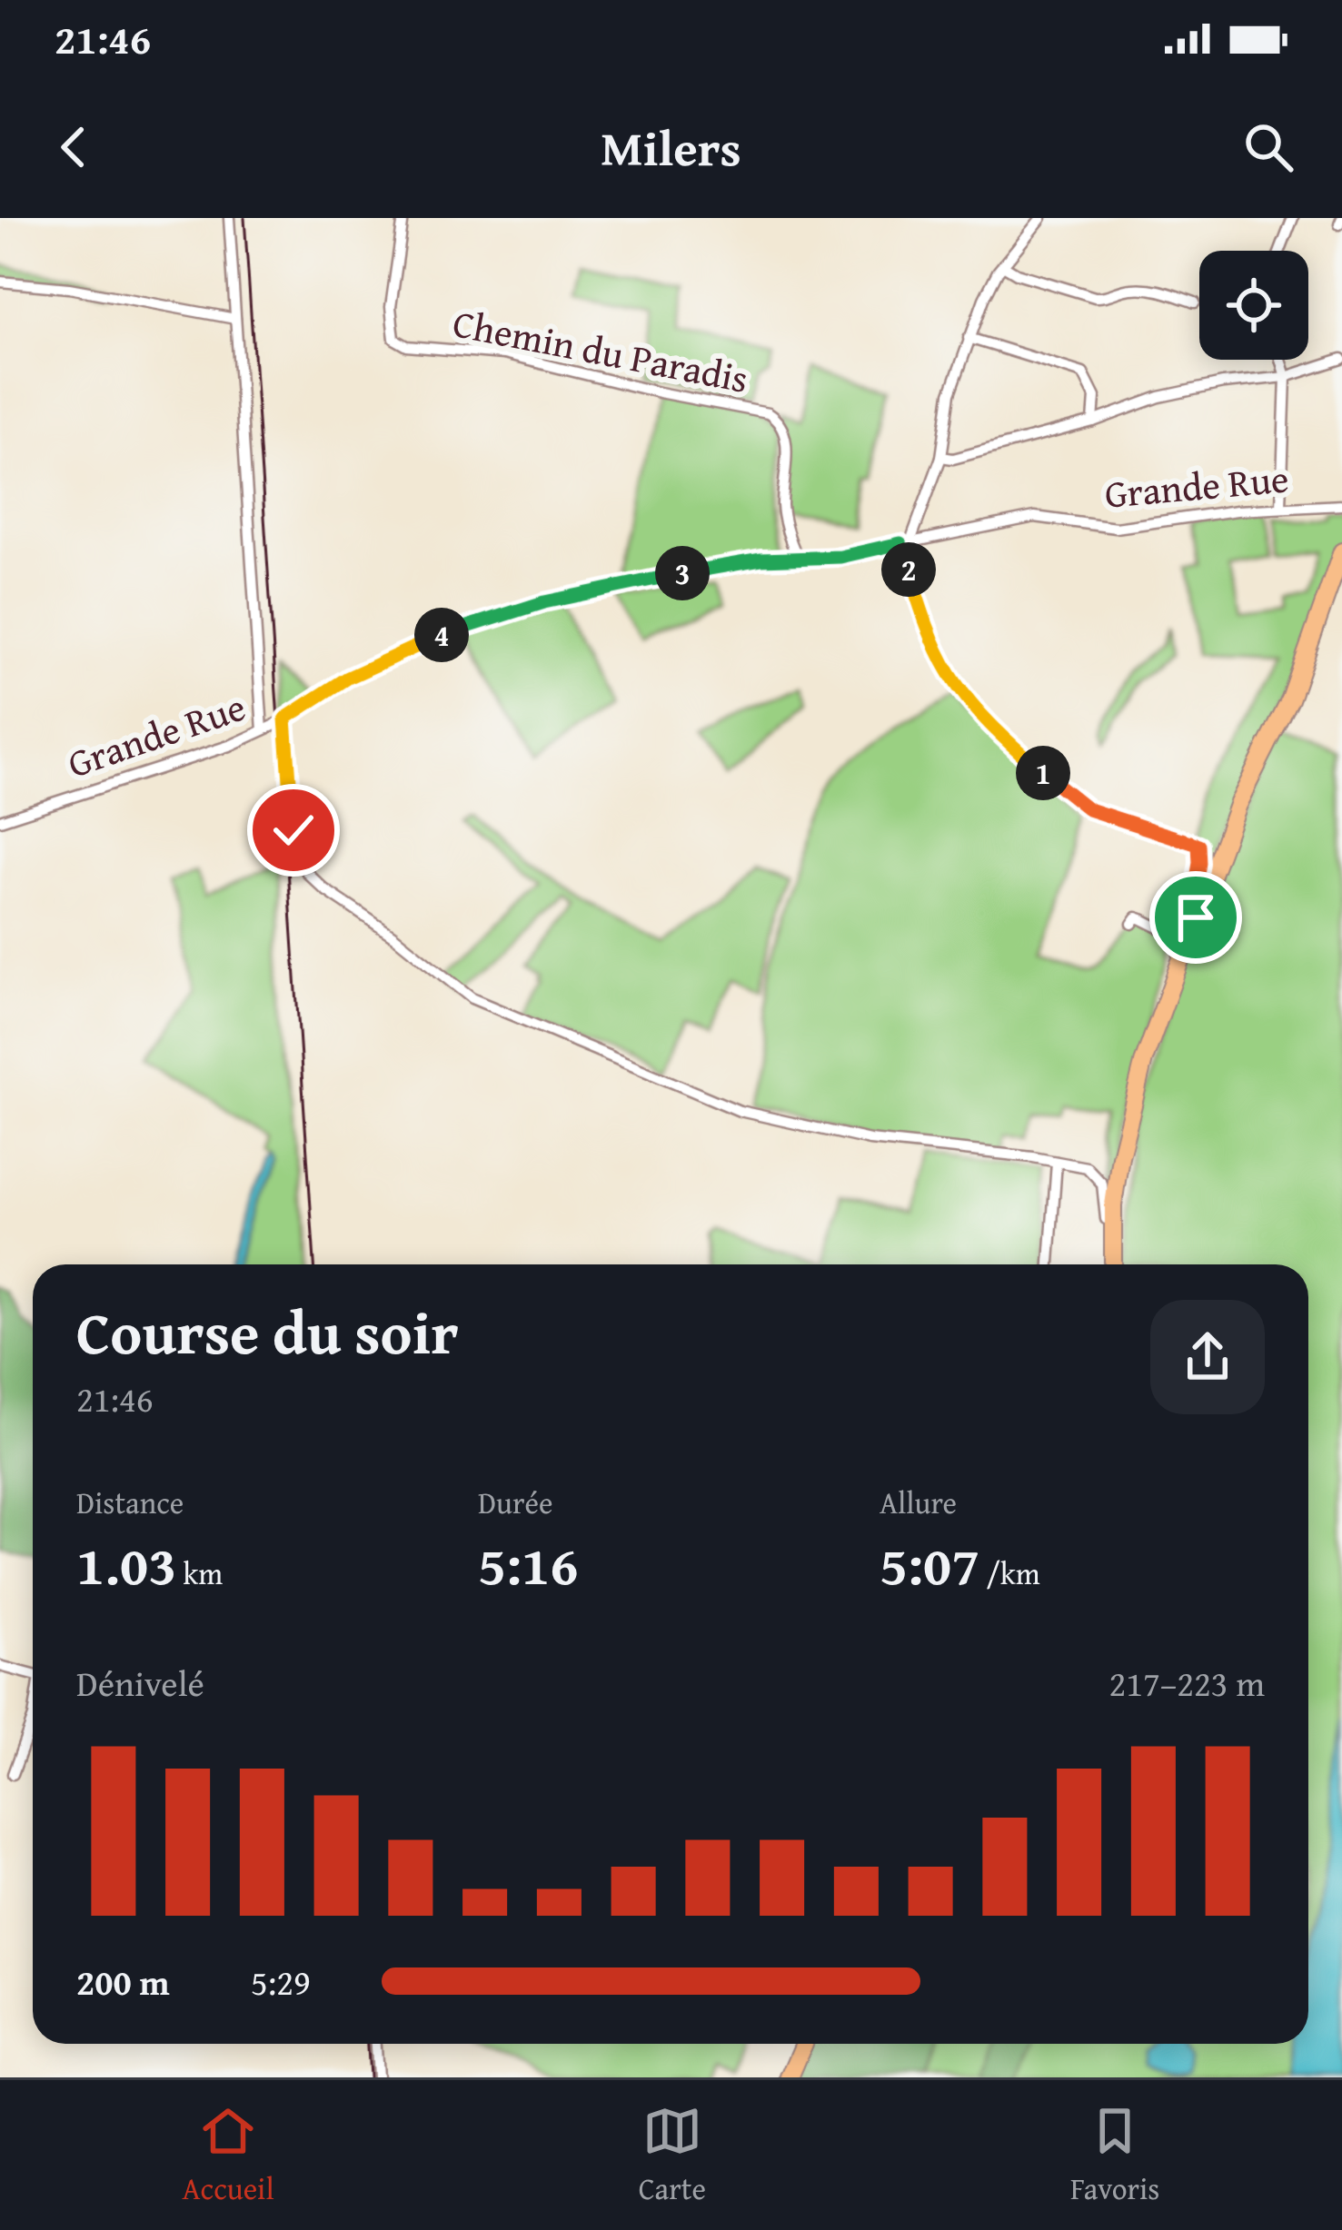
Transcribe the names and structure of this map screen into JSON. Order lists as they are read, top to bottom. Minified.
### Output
{"streets":{"street":["Chemin du Paradis","Grande Rue"]},"crossings":[["Chemin du Paradis","Grande Rue"]],"page":{"status":"21:46","header":"Milers","pins":["2","3","4","1"],"heading":["Course du soir","21:46"],"stats":[["Distance","1.03 km"],["Durée","5:16"],["Allure","5:07 /km"]],"chart":["Dénivelé","217–223 m"],"list":[{"name":"200 m","note":"5:29"}],"tabs":["Accueil","Carte","Favoris"]}}
